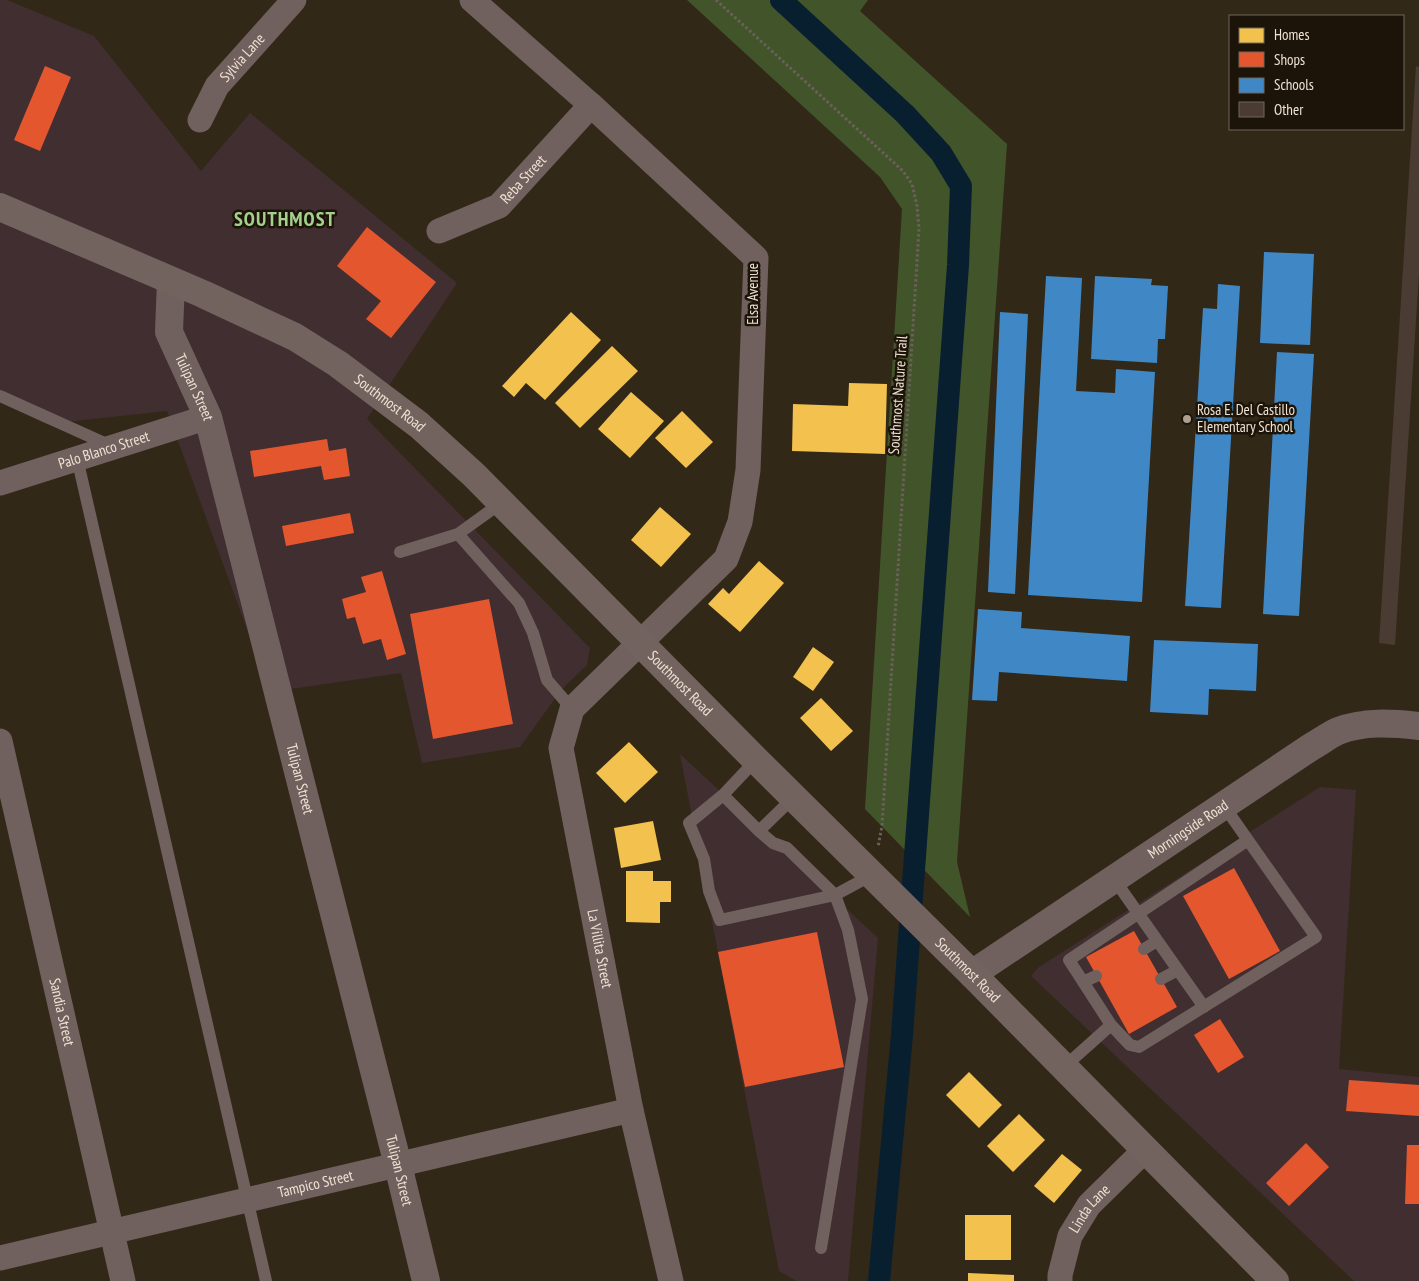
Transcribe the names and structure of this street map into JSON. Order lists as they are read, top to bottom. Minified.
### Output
{"streets":{"main road":["Southmost Road"],"street":["Sylvia Lane","Reba Street","Elsa Avenue","Tulipan Street","Palo Blanco Street","Morningside Road","La Villita Street","Sandia Street","Tampico Street","Linda Lane"],"path":["Southmost Nature Trail"]},"crossings":[["Reba Street","Elsa Avenue"],["Elsa Avenue","Southmost Road"],["Elsa Avenue","La Villita Street"],["Tulipan Street","Southmost Road"],["Tulipan Street","Palo Blanco Street"],["Tulipan Street","Tampico Street"],["Southmost Nature Trail","Southmost Road"],["Southmost Road","Morningside Road"],["Southmost Road","La Villita Street"],["Southmost Road","Linda Lane"],["La Villita Street","Tampico Street"],["Sandia Street","Tampico Street"]],"districts":["SOUTHMOST"],"places":["Rosa E. Del Castillo Elementary School"],"legend":["Homes","Shops","Schools","Other"]}
